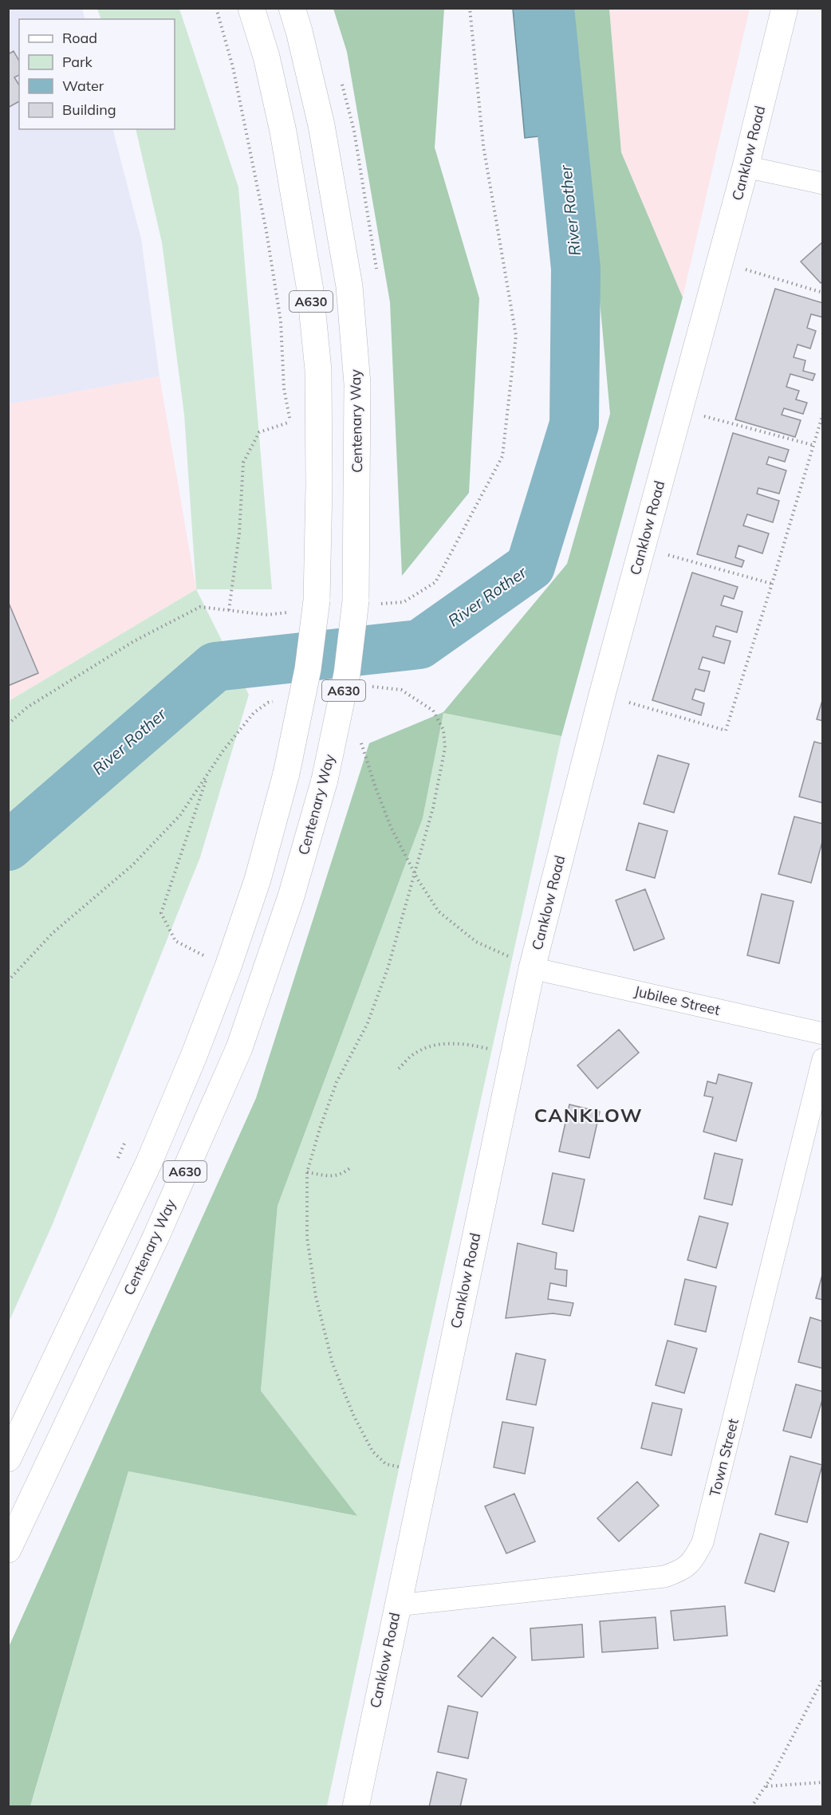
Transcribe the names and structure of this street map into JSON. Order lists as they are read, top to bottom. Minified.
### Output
{"streets":{"main road":["Canklow Road","A630","Centenary Way"],"street":["Jubilee Street","Town Street"]},"crossings":[["Canklow Road","Jubilee Street"],["Canklow Road","Town Street"]],"districts":["CANKLOW"],"water":["River Rother"],"legend":["Road","Park","Water","Building"]}
